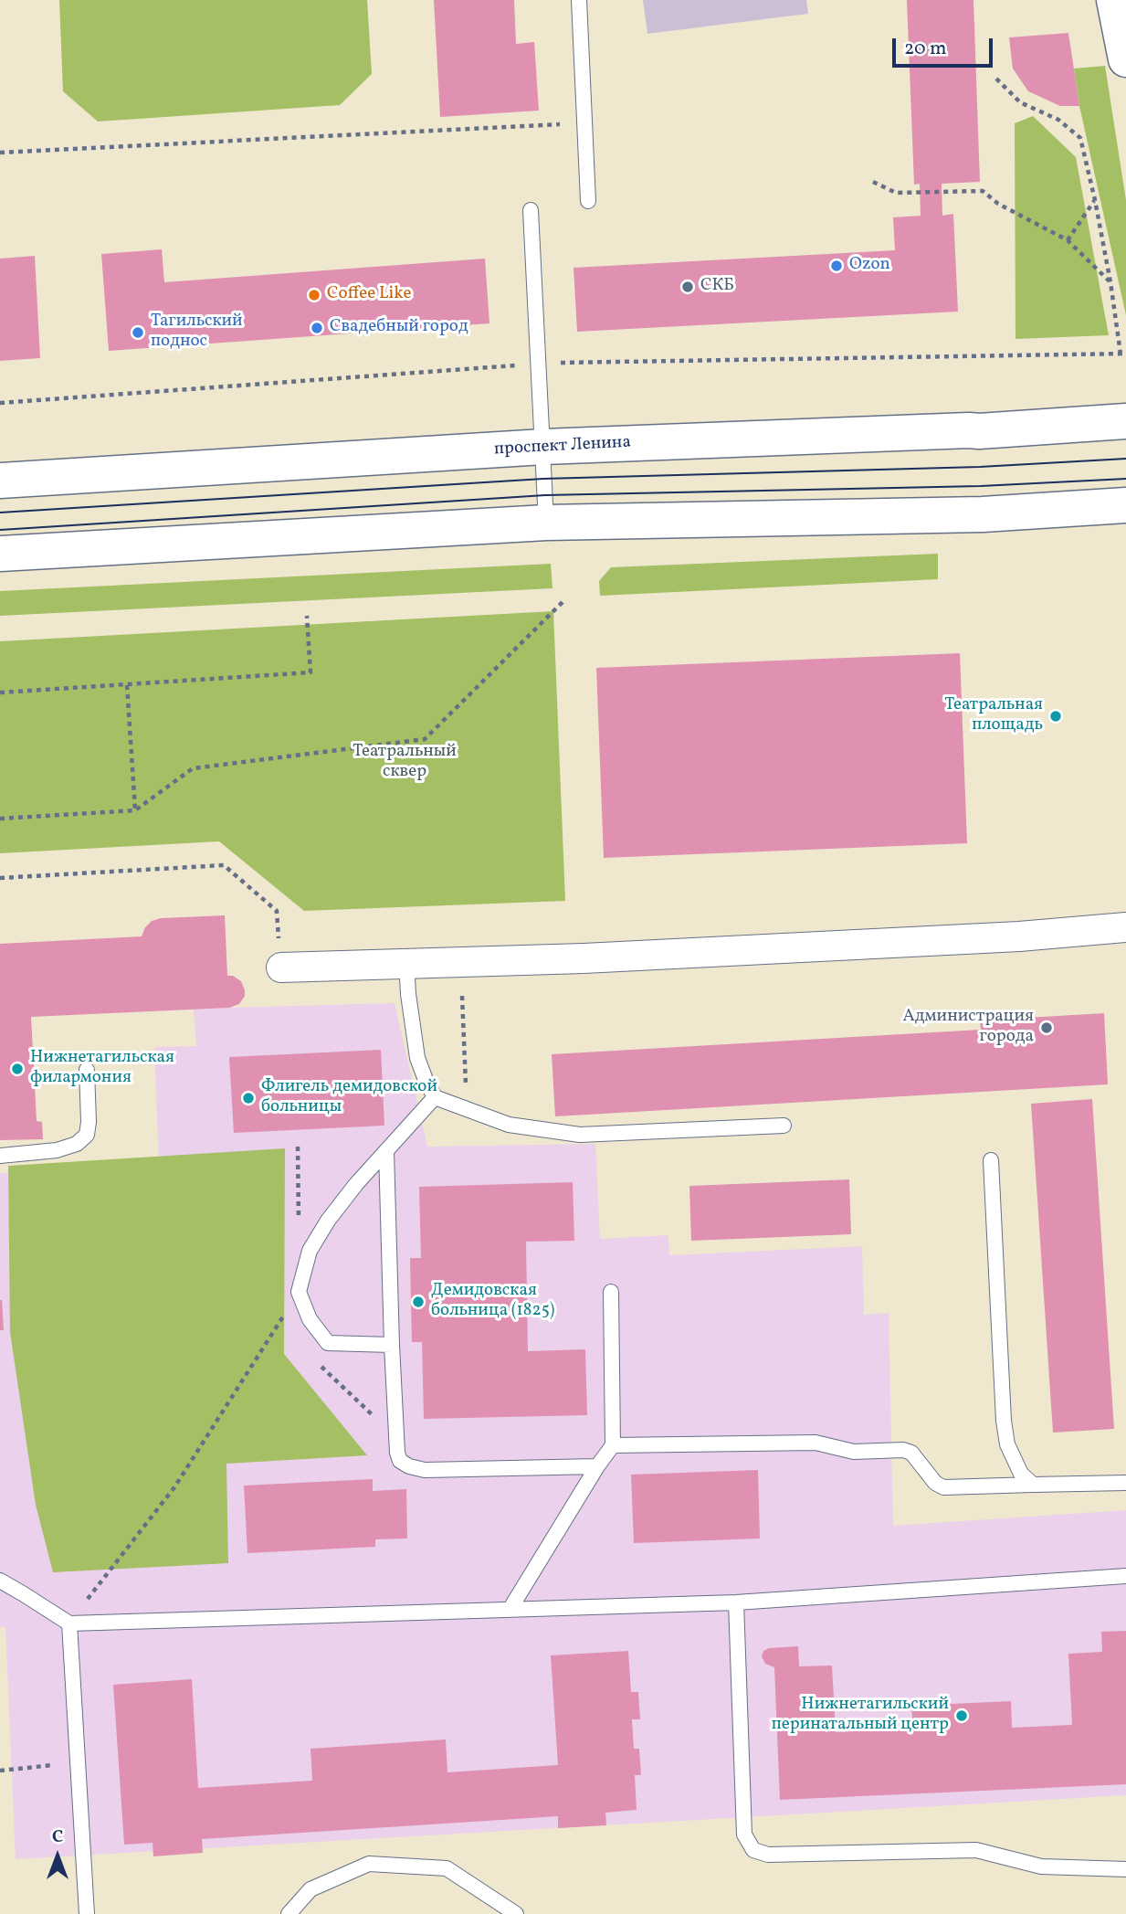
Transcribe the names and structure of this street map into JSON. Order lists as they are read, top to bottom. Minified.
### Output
{"streets":{"main road":["проспект Ленина"]},"parks":["Театральный сквер"],"places":["Ozon","СКБ","Coffee Like","Свадебный город","Тагильский поднос","Театральная площадь","Администрация города","Нижнетагильская филармония","Флигель демидовской больницы","Демидовская больница (1825)","Нижнетагильский перинатальный центр"],"scale_bar":"20 m","north":"top"}
